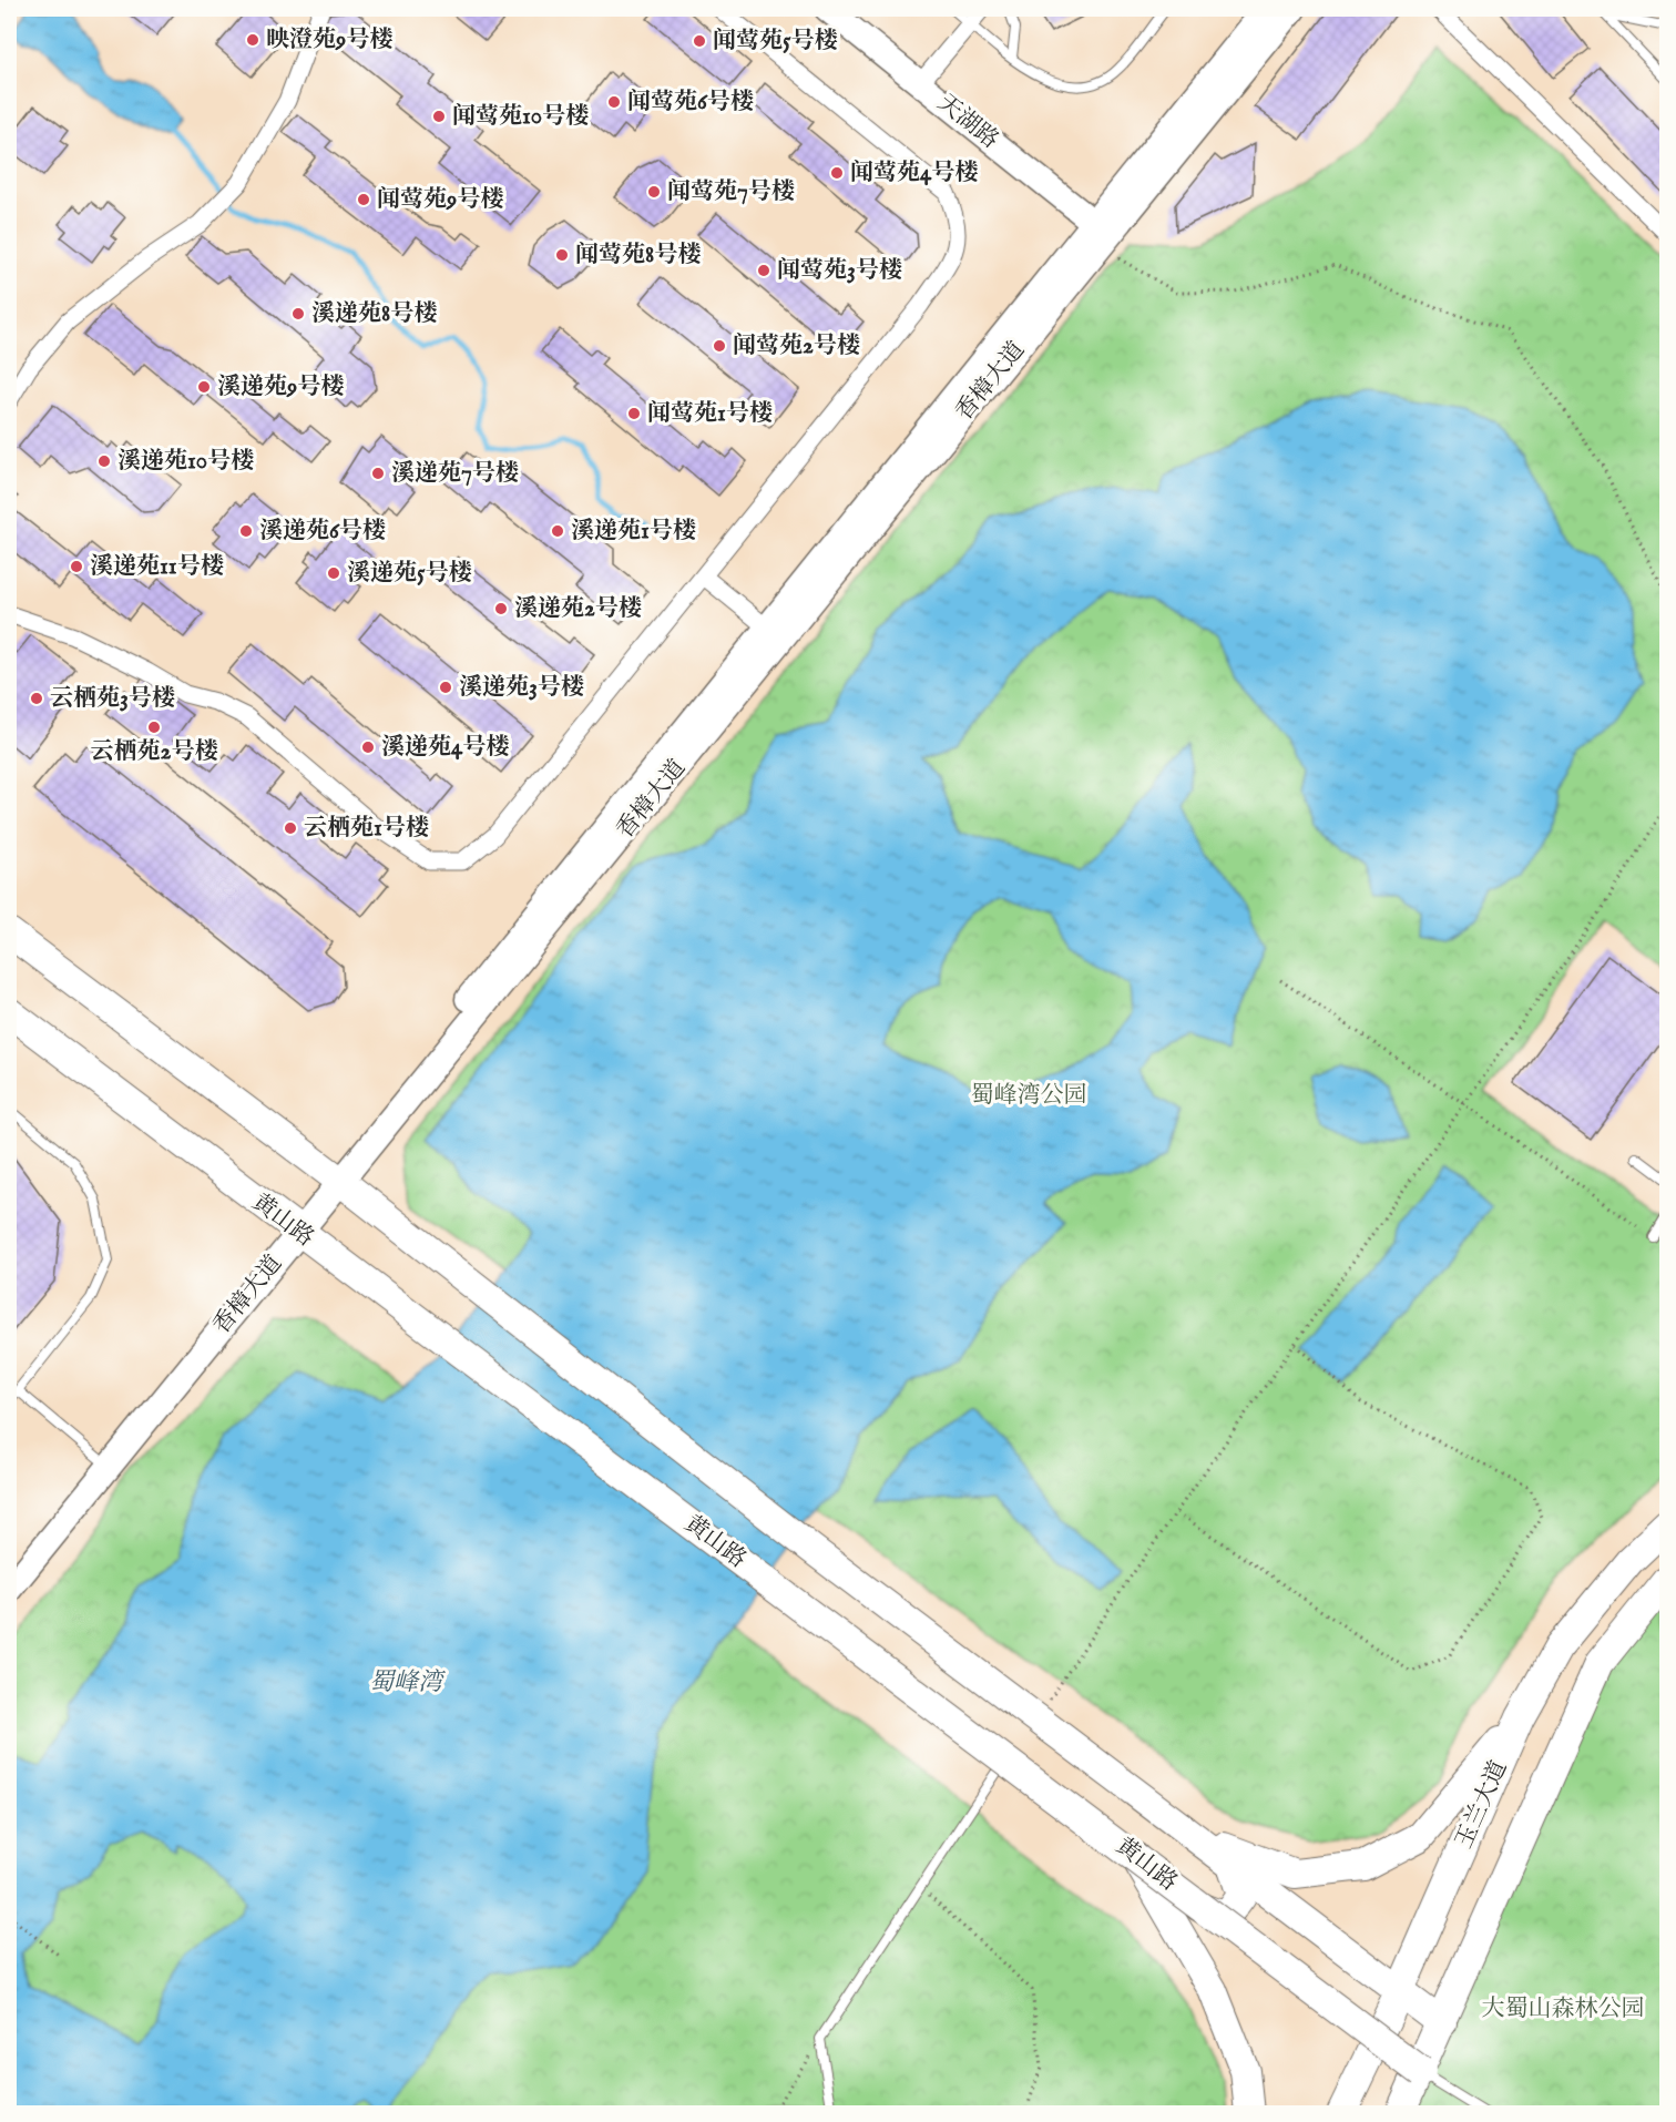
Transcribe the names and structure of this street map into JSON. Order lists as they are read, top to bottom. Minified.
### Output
{"streets":{"main road":["黄山路","玉兰大道"],"street":["天湖路","香樟大道"]},"crossings":[["天湖路","香樟大道"],["香樟大道","黄山路"],["黄山路","玉兰大道"]],"water":["蜀峰湾"],"parks":["蜀峰湾公园","大蜀山森林公园"],"places":["映澄苑9号楼","闻莺苑5号楼","闻莺苑6号楼","闻莺苑10号楼","闻莺苑4号楼","闻莺苑7号楼","闻莺苑9号楼","闻莺苑8号楼","闻莺苑3号楼","溪递苑8号楼","闻莺苑2号楼","溪递苑9号楼","闻莺苑1号楼","溪递苑10号楼","溪递苑7号楼","溪递苑6号楼","溪递苑1号楼","溪递苑11号楼","溪递苑5号楼","溪递苑2号楼","溪递苑3号楼","云栖苑3号楼","云栖苑2号楼","溪递苑4号楼","云栖苑1号楼"]}
